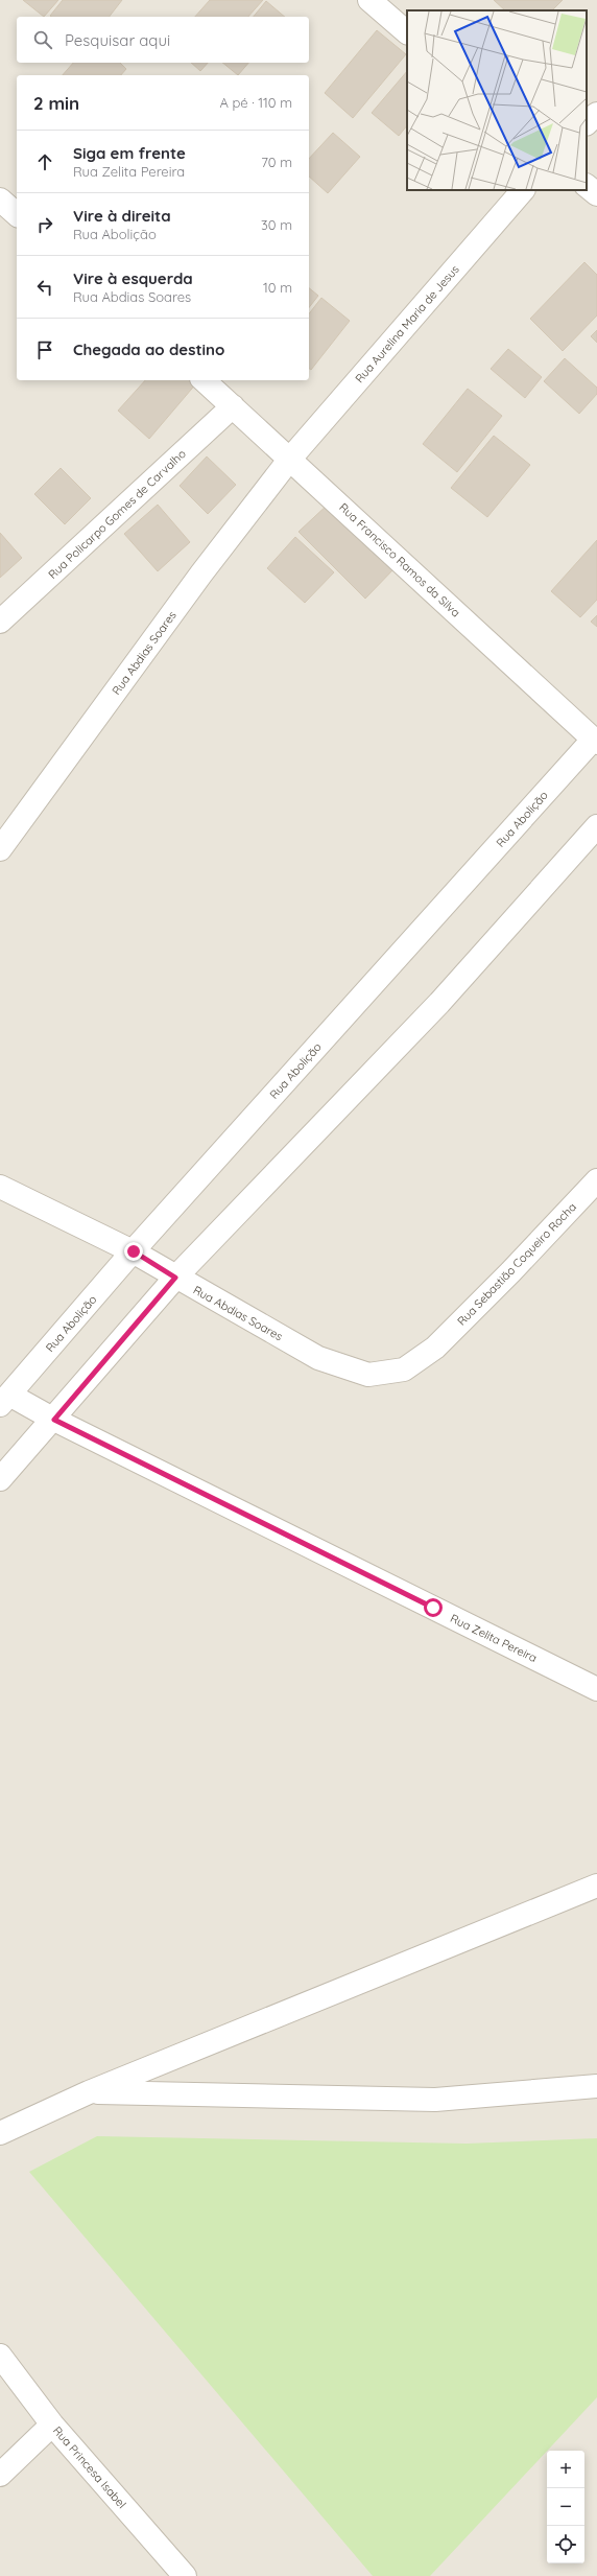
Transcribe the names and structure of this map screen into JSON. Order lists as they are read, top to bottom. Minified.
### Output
{"streets":{"street":["Rua Aurelina Maria de Jesus","Rua Policarpo Gomes de Carvalho","Rua Francisco Ramos da Silva","Rua Abdias Soares","Rua Abolição","Rua Sebastião Coqueiro Rocha","Rua Zelita Pereira","Rua Princesa Isabel"]},"crossings":[["Rua Aurelina Maria de Jesus","Rua Francisco Ramos da Silva"],["Rua Aurelina Maria de Jesus","Rua Abdias Soares"],["Rua Policarpo Gomes de Carvalho","Rua Francisco Ramos da Silva"],["Rua Francisco Ramos da Silva","Rua Abdias Soares"],["Rua Francisco Ramos da Silva","Rua Abolição"],["Rua Abdias Soares","Rua Abolição"],["Rua Abdias Soares","Rua Sebastião Coqueiro Rocha"],["Rua Abolição","Rua Zelita Pereira"]],"page":{"search":"Pesquisar aqui","heading":["2 min","A pé · 110 m"],"list":[["Siga em frente","Rua Zelita Pereira","70 m"],["Vire à direita","Rua Abolição","30 m"],["Vire à esquerda","Rua Abdias Soares","10 m"],"Chegada ao destino"],"map_buttons":["+","−"]}}
